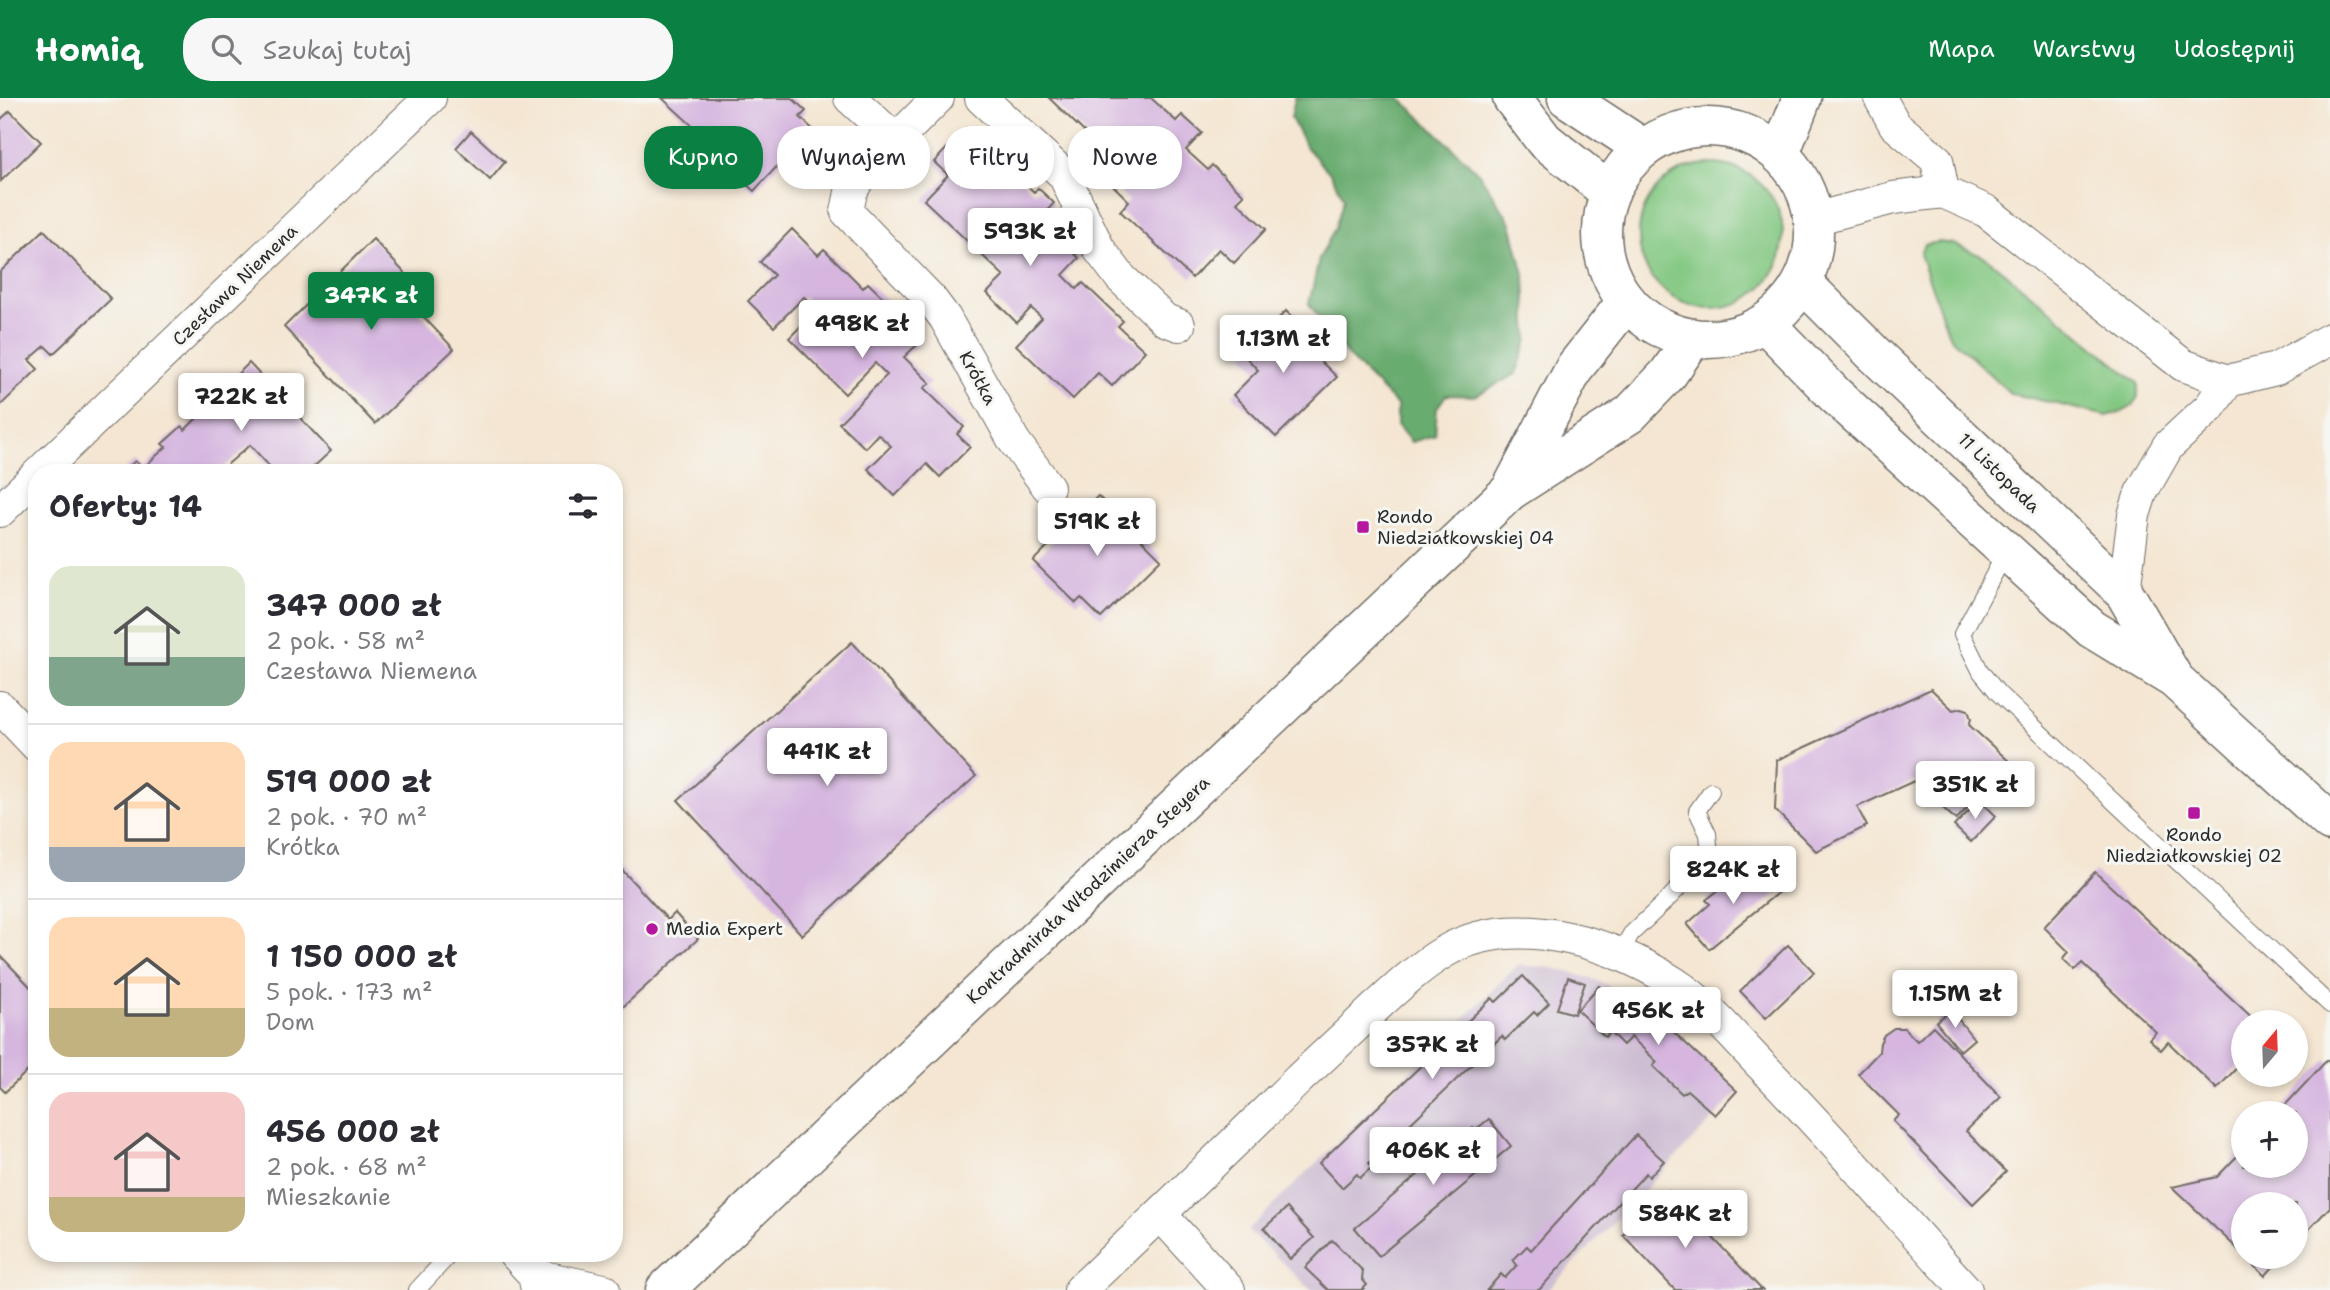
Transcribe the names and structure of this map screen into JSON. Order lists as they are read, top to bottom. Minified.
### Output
{"streets":{"main road":["11 Listopada","Kontradmirała Włodzimierza Steyera"],"street":["Czesława Niemena","Krótka"]},"crossings":[["11 Listopada","Kontradmirała Włodzimierza Steyera"]],"places":{"transit":["Rondo Niedziałkowskiej 04","Rondo Niedziałkowskiej 02"],"other":["Media Expert"]},"north":"top","page":{"header":"Homiq","search":"Szukaj tutaj","nav":["Mapa","Warstwy","Udostępnij"],"chip":["Kupno","Wynajem","Filtry","Nowe"],"price":["593K zł","347K zł","498K zł","1.13M zł","722K zł","519K zł","441K zł","351K zł","824K zł","1.15M zł","456K zł","357K zł","406K zł","584K zł"],"heading":"Oferty: 14","list":[{"name":"347 000 zł","note":"2 pok. · 58 m² · Czesława Niemena"},{"name":"519 000 zł","note":"2 pok. · 70 m² · Krótka"},{"name":"1 150 000 zł","note":"5 pok. · 173 m² · Dom"},{"name":"456 000 zł","note":"2 pok. · 68 m² · Mieszkanie"}],"map_buttons":["+","−"]}}
